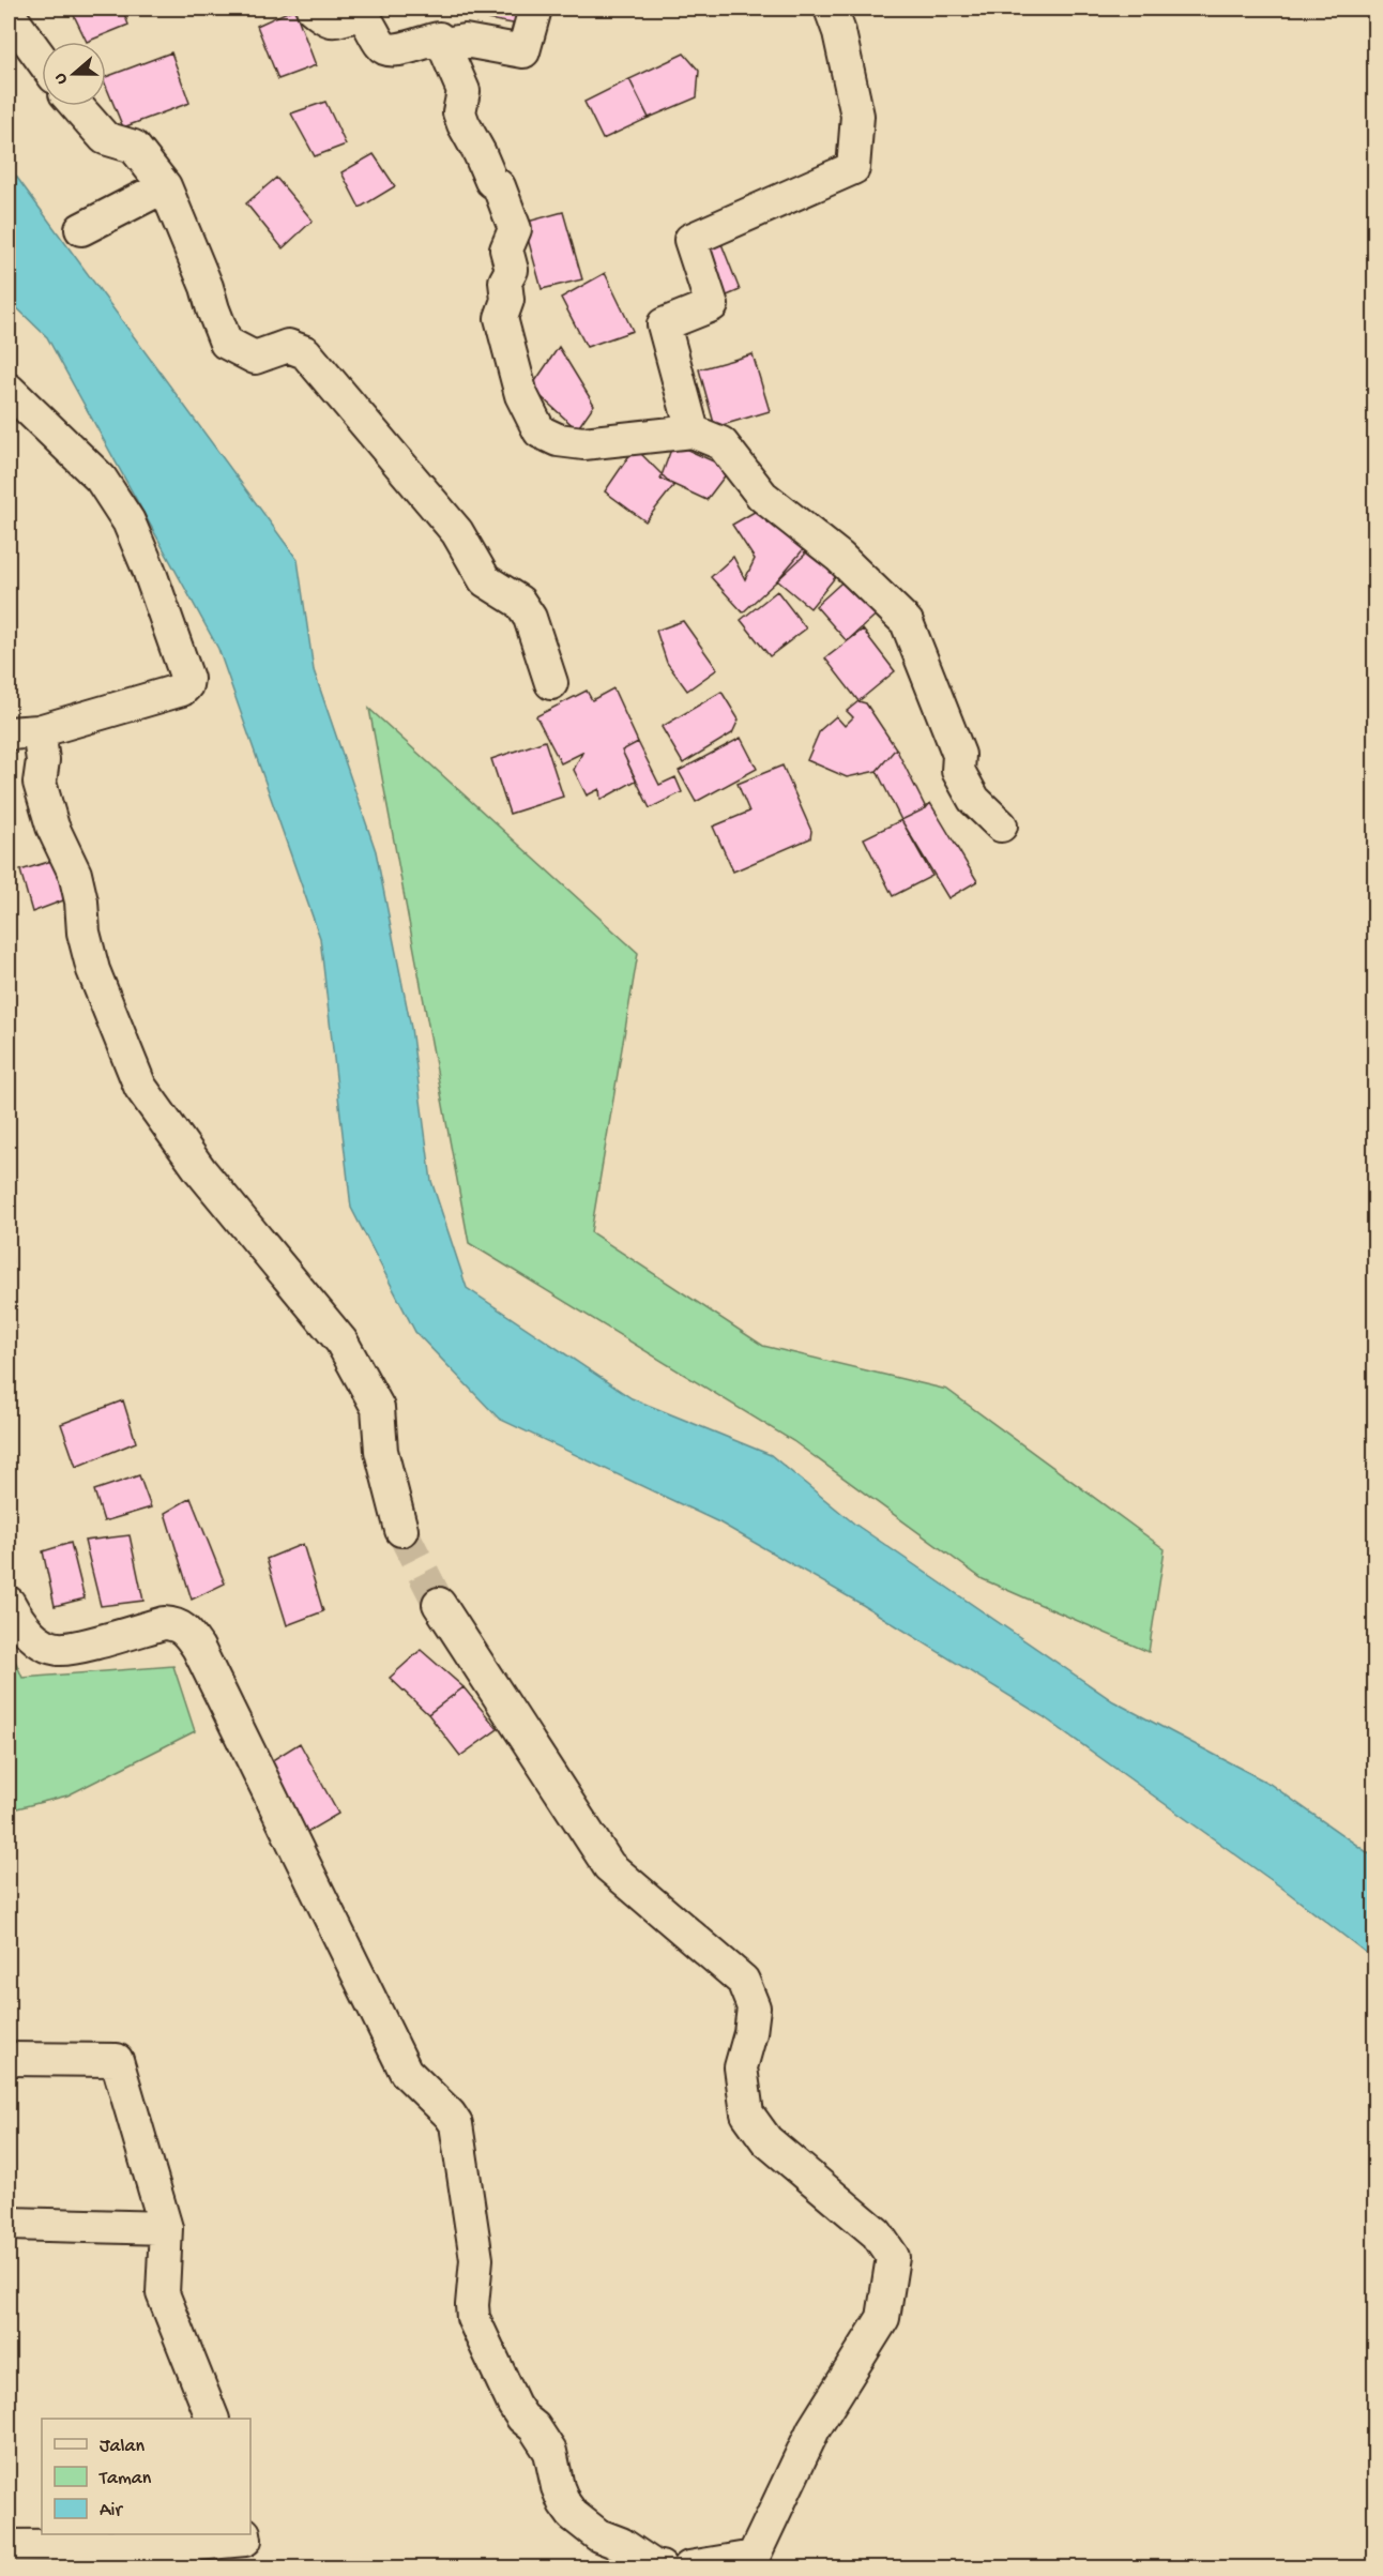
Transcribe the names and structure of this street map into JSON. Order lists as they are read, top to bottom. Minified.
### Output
{"legend":["Jalan","Taman","Air"],"north":"left"}
